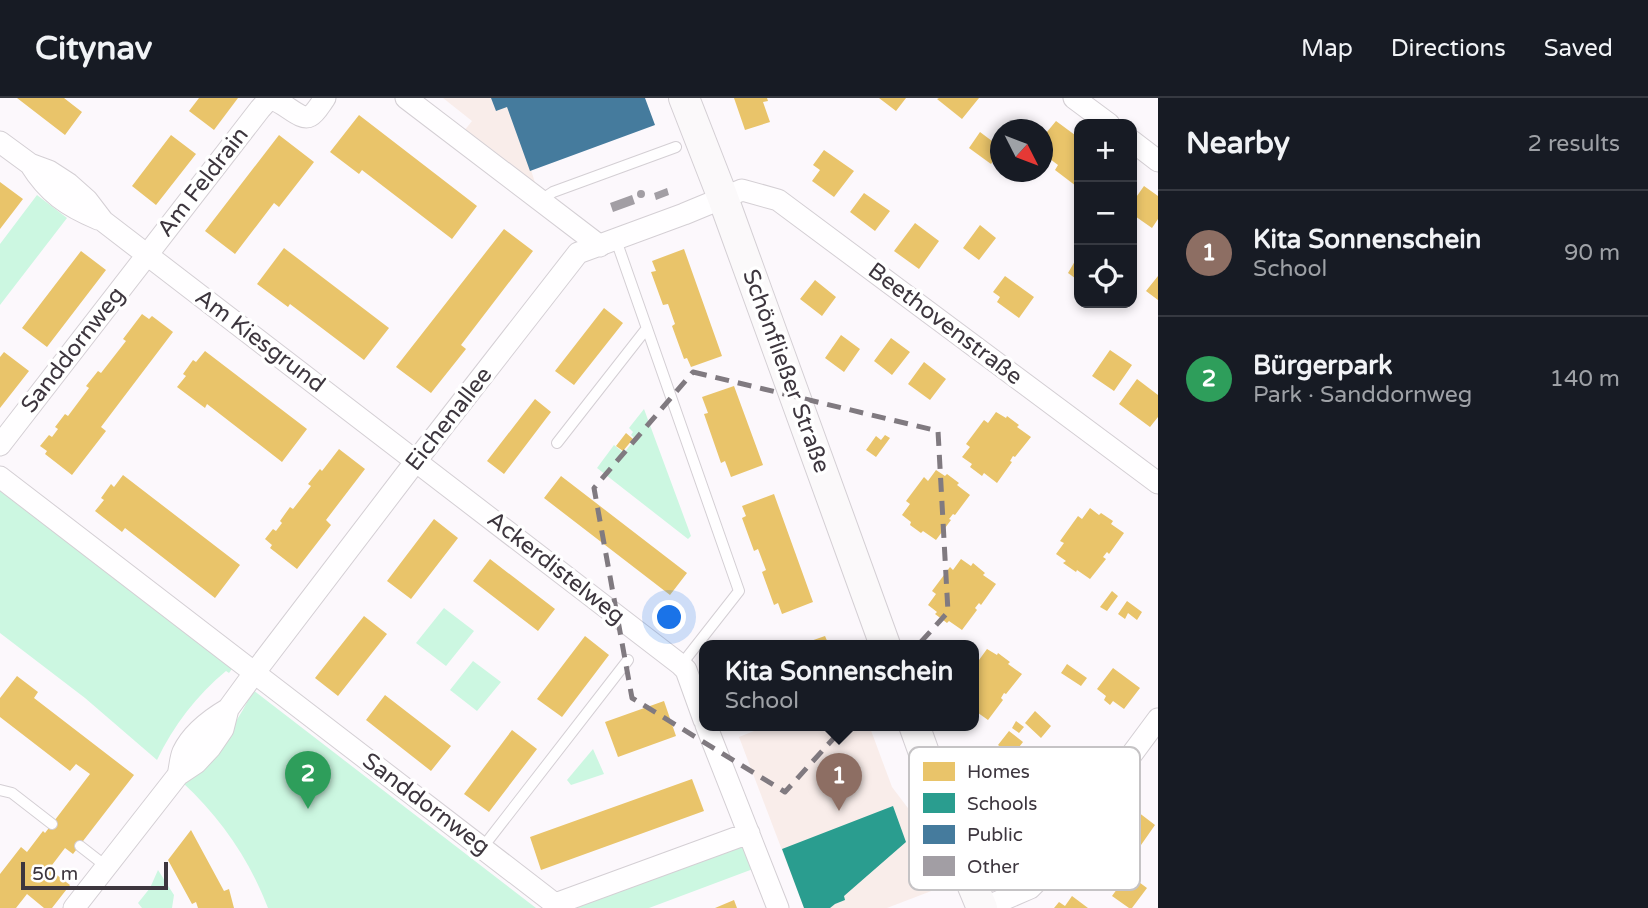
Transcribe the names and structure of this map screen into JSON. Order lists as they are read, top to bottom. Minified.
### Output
{"streets":{"main road":["Schönfließer Straße"],"street":["Am Feldrain","Beethovenstraße","Am Kiesgrund","Sanddornweg","Eichenallee","Ackerdistelweg"]},"crossings":[["Am Feldrain","Am Kiesgrund"],["Am Feldrain","Sanddornweg"],["Beethovenstraße","Schönfließer Straße"],["Beethovenstraße","Eichenallee"],["Am Kiesgrund","Sanddornweg"],["Am Kiesgrund","Eichenallee"],["Am Kiesgrund","Ackerdistelweg"],["Sanddornweg","Eichenallee"],["Schönfließer Straße","Eichenallee"],["Eichenallee","Ackerdistelweg"]],"legend":["Homes","Schools","Public","Other"],"scale_bar":"50 m","north":"bottom right","page":{"header":"Citynav","nav":["Map","Directions","Saved"],"heading":["Nearby","2 results"],"map_buttons":["+","−"],"list":[{"mark":"1","name":"Kita Sonnenschein","note":"School","value":"90 m"},{"mark":"2","name":"Bürgerpark","note":"Park · Sanddornweg","value":"140 m"}],"popup":["Kita Sonnenschein","School"],"pins":["2","1"],"scale":"50 m"}}
